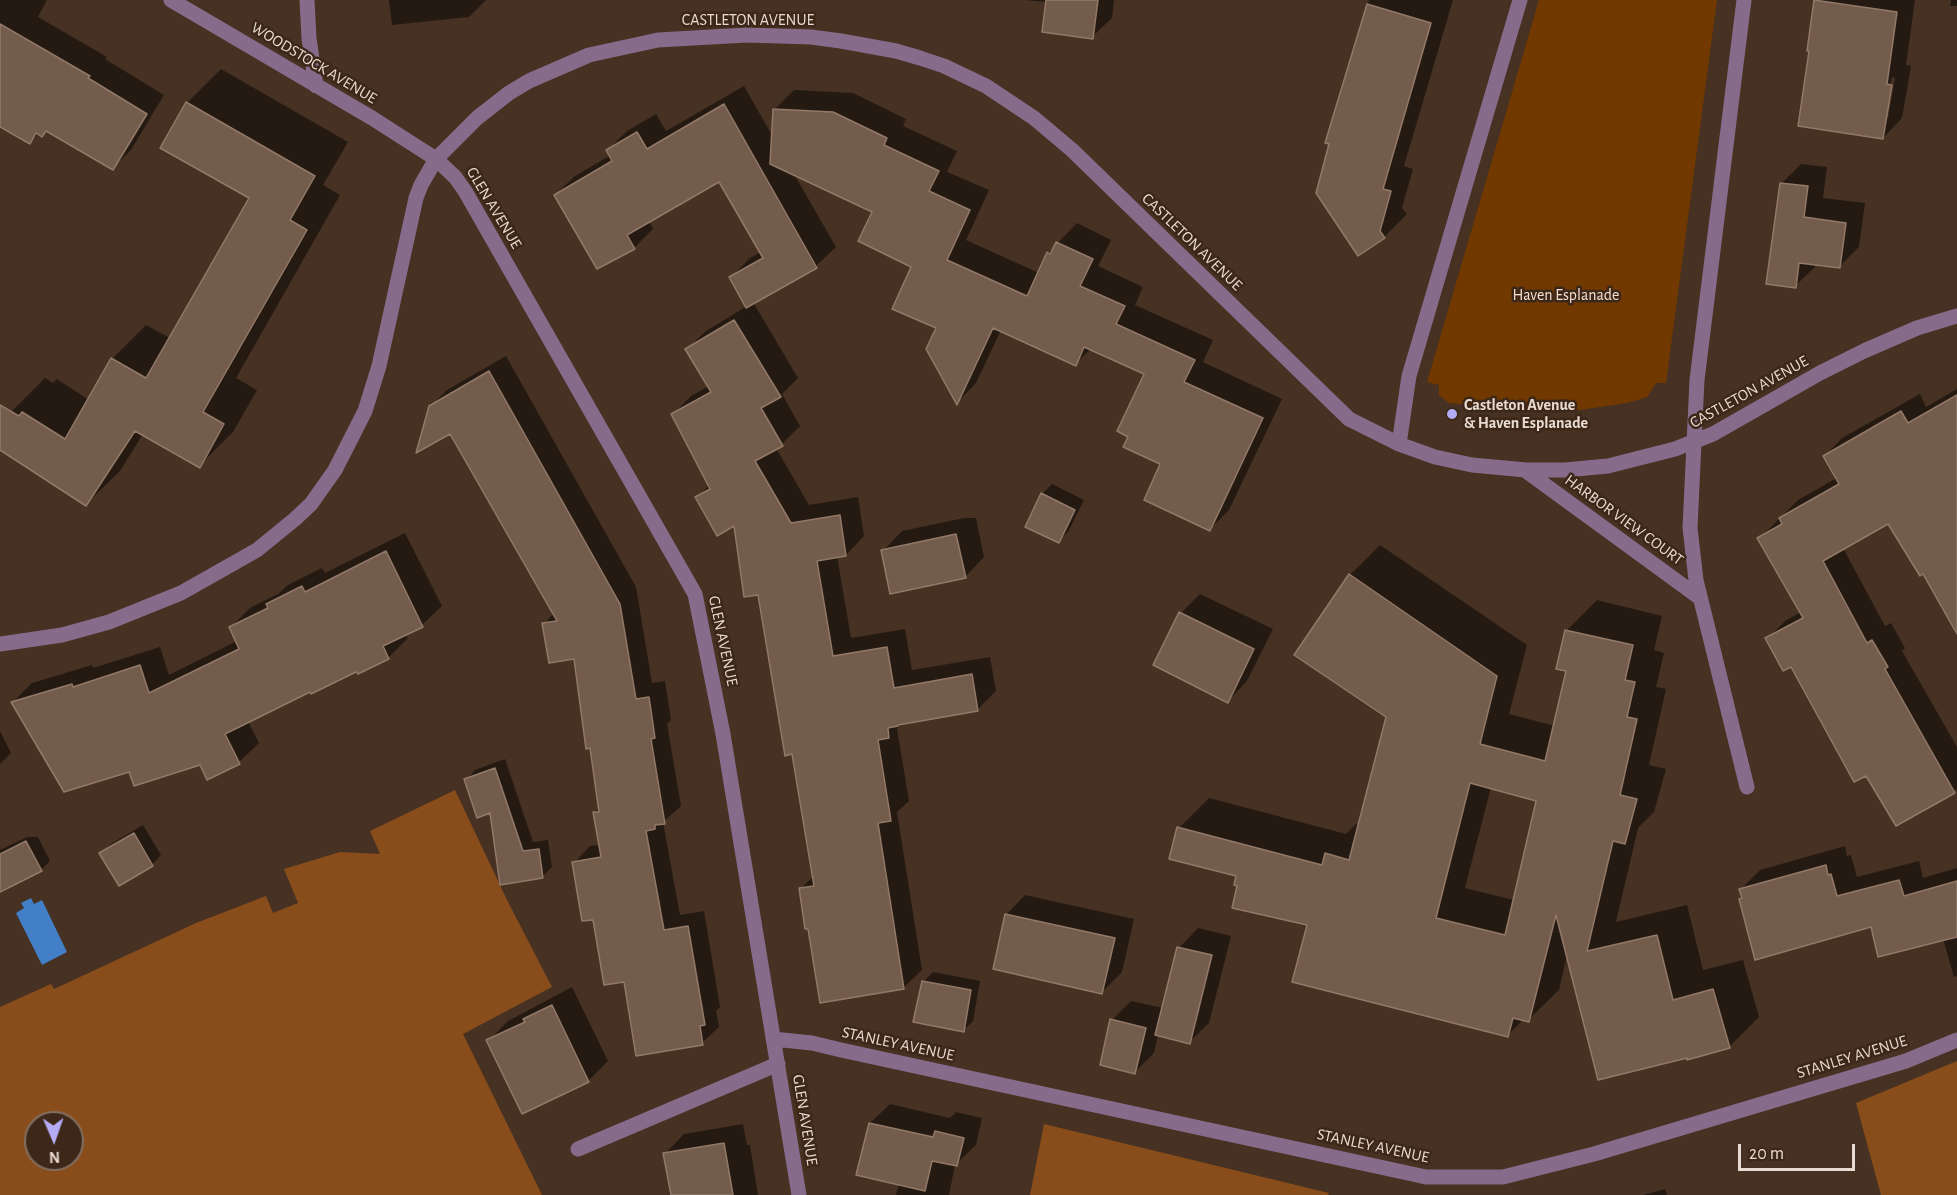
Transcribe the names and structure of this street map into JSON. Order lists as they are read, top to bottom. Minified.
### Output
{"streets":{"street":["CASTLETON AVENUE","WOODSTOCK AVENUE","GLEN AVENUE","HARBOR VIEW COURT","STANLEY AVENUE"]},"crossings":[["CASTLETON AVENUE","WOODSTOCK AVENUE"],["CASTLETON AVENUE","GLEN AVENUE"],["CASTLETON AVENUE","HARBOR VIEW COURT"],["WOODSTOCK AVENUE","GLEN AVENUE"],["GLEN AVENUE","STANLEY AVENUE"]],"parks":["Haven Esplanade"],"places":["Castleton Avenue & Haven Esplanade"],"scale_bar":"20 m","north":"bottom"}
